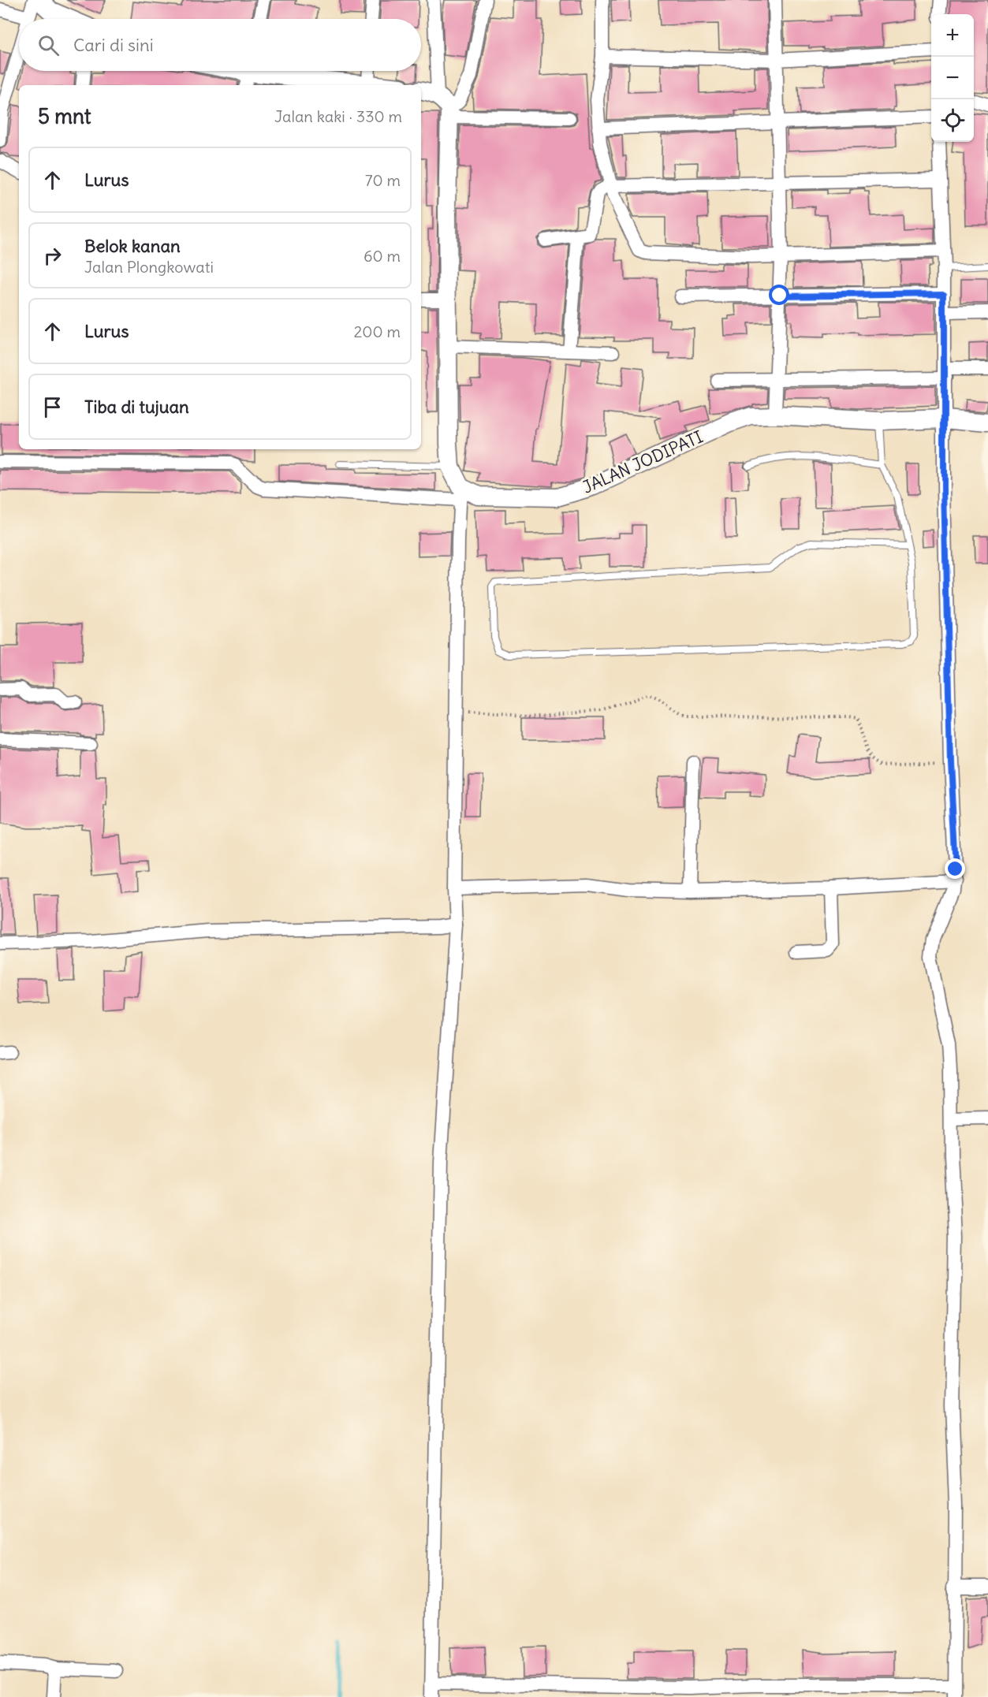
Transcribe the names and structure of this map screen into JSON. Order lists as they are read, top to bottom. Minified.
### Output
{"streets":{"street":["JALAN JODIPATI"]},"page":{"map_buttons":["+","−"],"search":"Cari di sini","heading":["5 mnt","Jalan kaki · 330 m"],"list":[["Lurus","70 m"],["Belok kanan","Jalan Plongkowati","60 m"],["Lurus","200 m"],"Tiba di tujuan"]}}
